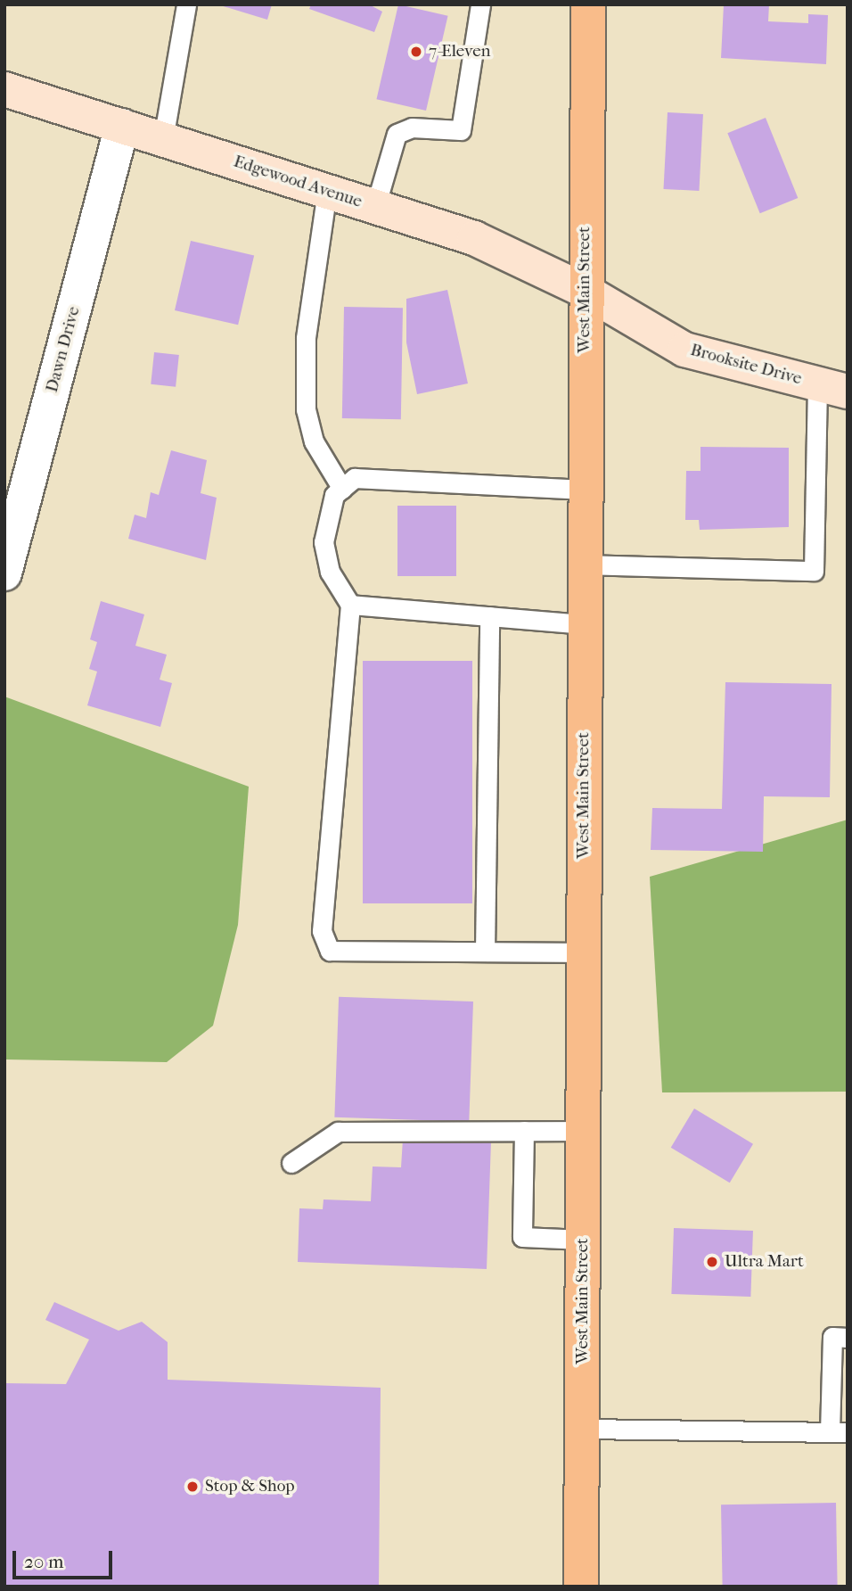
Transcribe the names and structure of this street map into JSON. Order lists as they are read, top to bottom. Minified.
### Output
{"streets":{"main road":["Edgewood Avenue","West Main Street","Brooksite Drive"],"street":["Dawn Drive"]},"crossings":[["Edgewood Avenue","West Main Street"],["Edgewood Avenue","Dawn Drive"],["Edgewood Avenue","Brooksite Drive"],["West Main Street","Brooksite Drive"]],"places":["7-Eleven","Ultra Mart","Stop & Shop"],"scale_bar":"20 m"}
